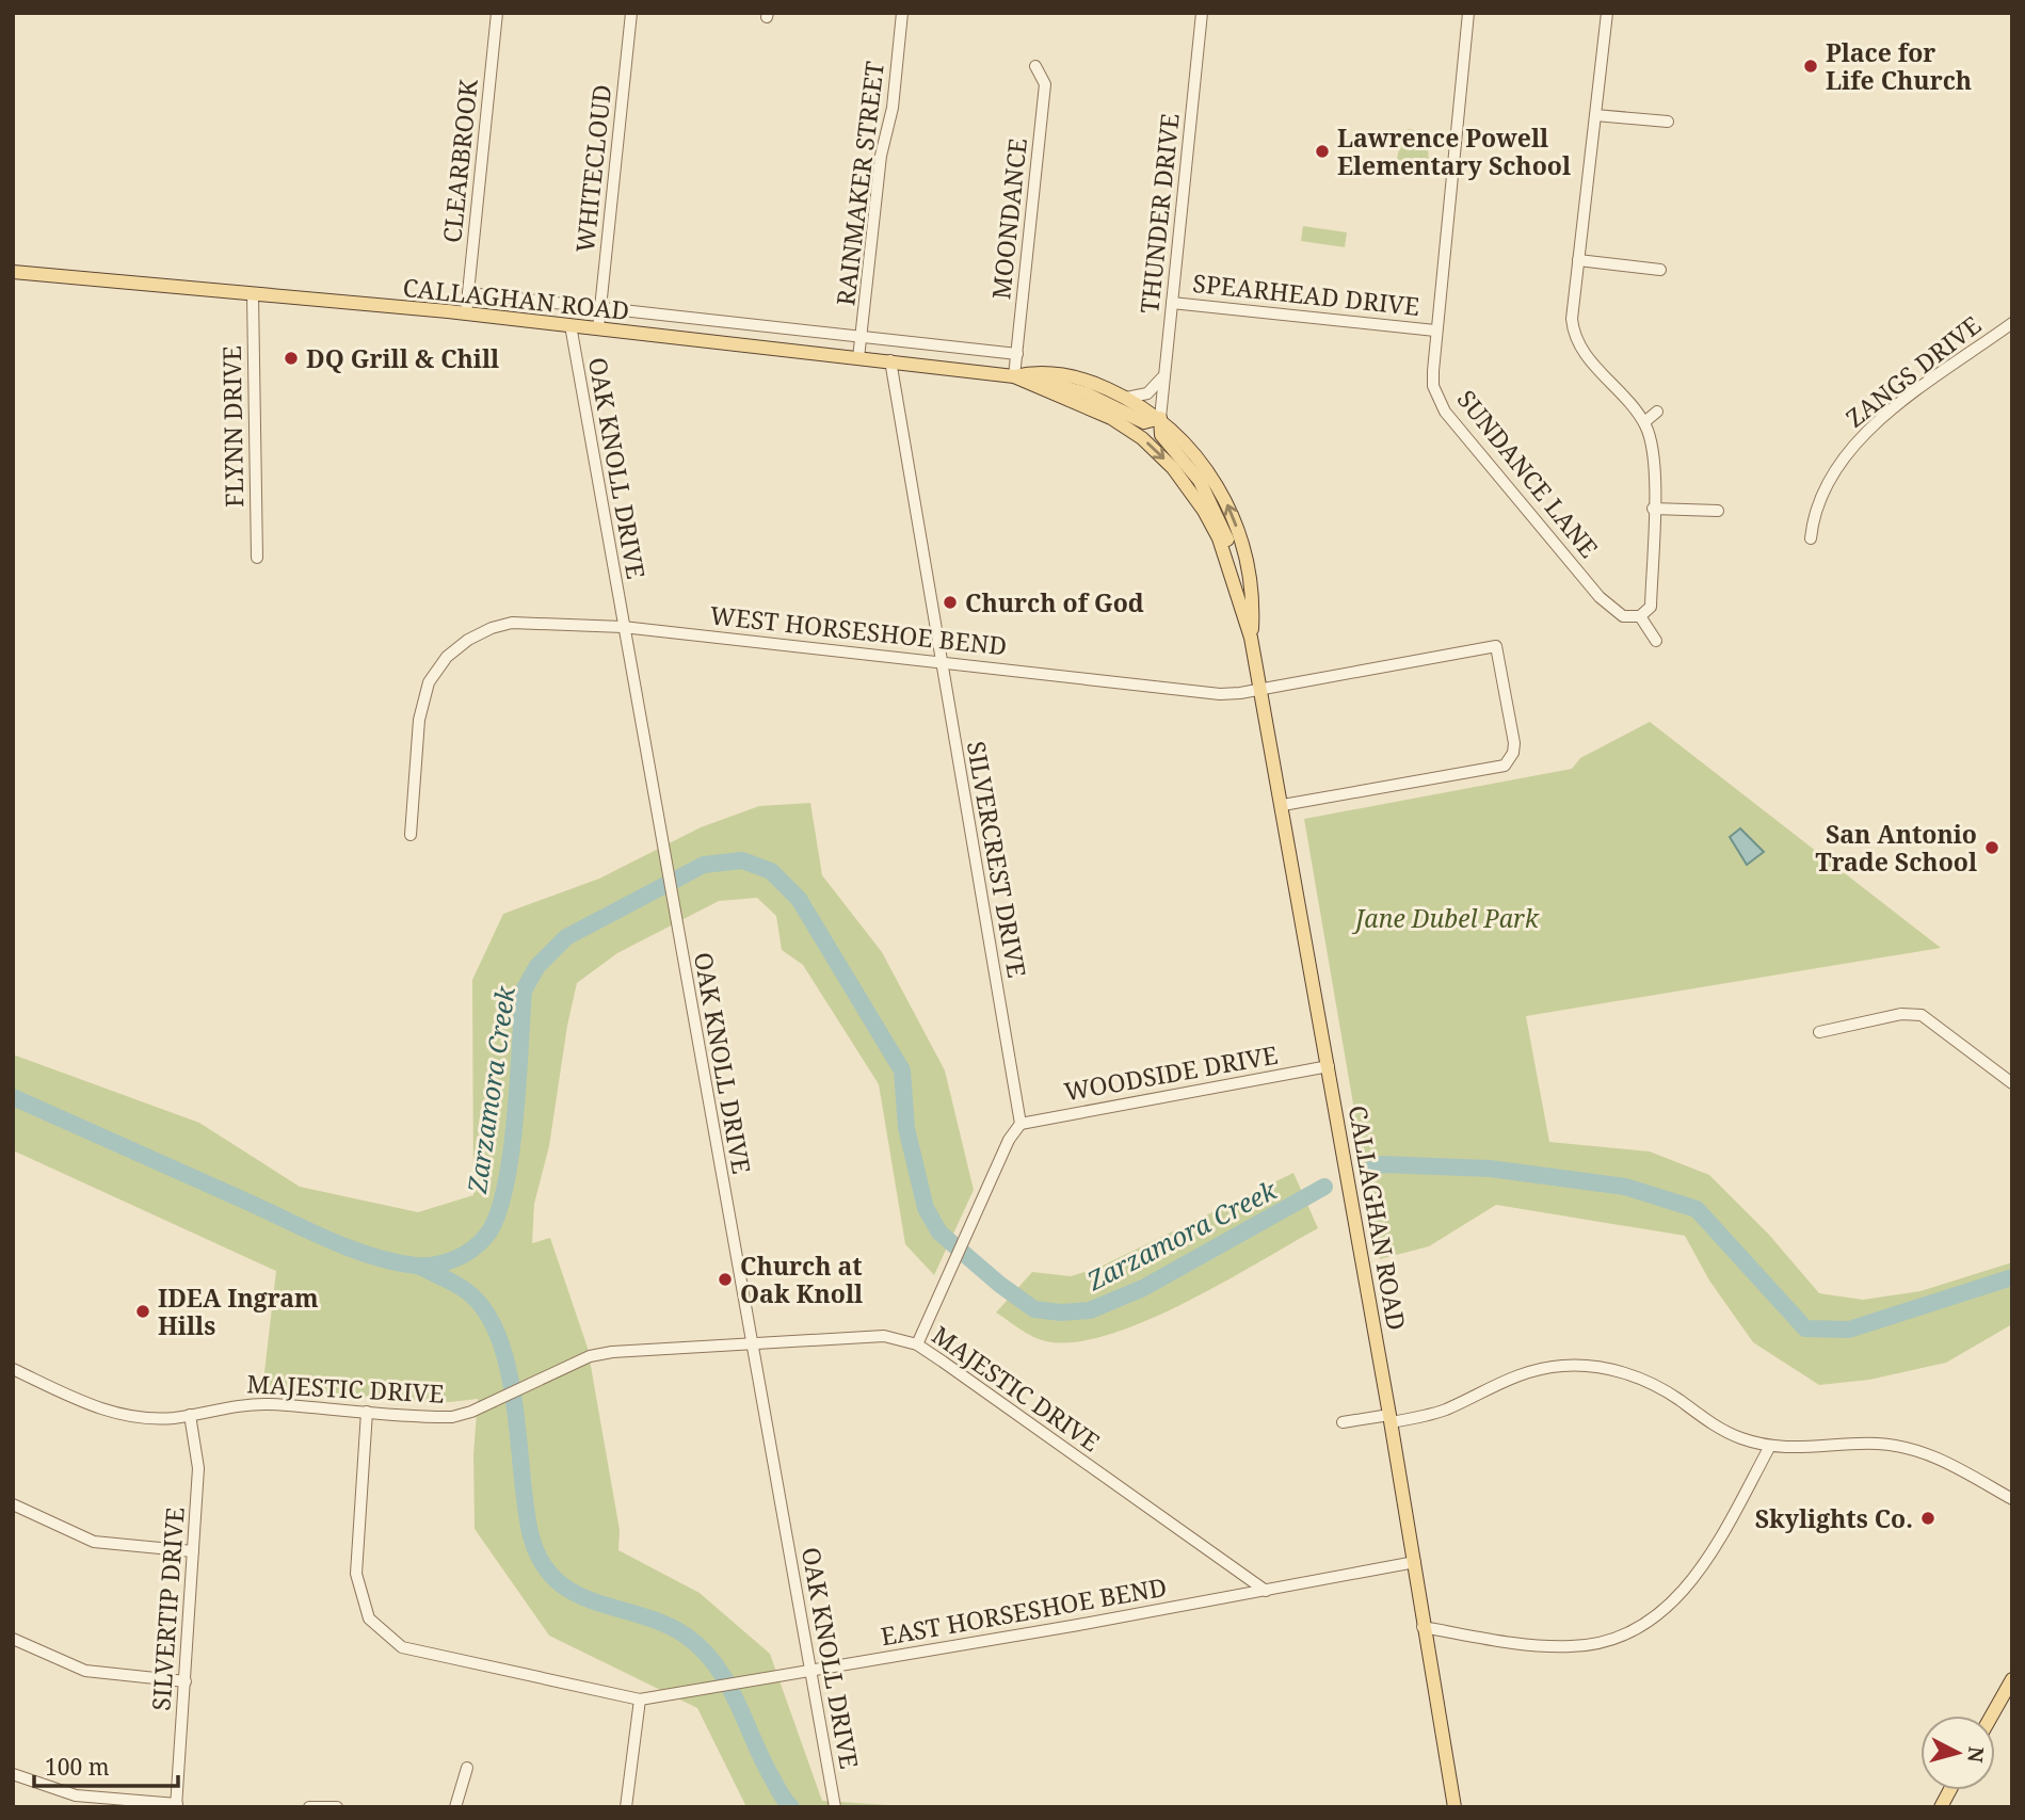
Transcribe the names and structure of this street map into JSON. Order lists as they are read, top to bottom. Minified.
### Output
{"streets":{"main road":["CALLAGHAN ROAD"],"street":["CLEARBROOK","WHITECLOUD","RAINMAKER STREET","THUNDER DRIVE","MOONDANCE","SPEARHEAD DRIVE","ZANGS DRIVE","FLYNN DRIVE","OAK KNOLL DRIVE","SUNDANCE LANE","WEST HORSESHOE BEND","SILVERCREST DRIVE","WOODSIDE DRIVE","MAJESTIC DRIVE","SILVERTIP DRIVE","EAST HORSESHOE BEND"]},"crossings":[["CLEARBROOK","CALLAGHAN ROAD"],["WHITECLOUD","CALLAGHAN ROAD"],["RAINMAKER STREET","CALLAGHAN ROAD"],["THUNDER DRIVE","SPEARHEAD DRIVE"],["THUNDER DRIVE","CALLAGHAN ROAD"],["MOONDANCE","CALLAGHAN ROAD"],["SPEARHEAD DRIVE","SUNDANCE LANE"],["CALLAGHAN ROAD","FLYNN DRIVE"],["CALLAGHAN ROAD","OAK KNOLL DRIVE"],["CALLAGHAN ROAD","WEST HORSESHOE BEND"],["CALLAGHAN ROAD","SILVERCREST DRIVE"],["CALLAGHAN ROAD","WOODSIDE DRIVE"],["CALLAGHAN ROAD","EAST HORSESHOE BEND"],["OAK KNOLL DRIVE","WEST HORSESHOE BEND"],["OAK KNOLL DRIVE","MAJESTIC DRIVE"],["OAK KNOLL DRIVE","EAST HORSESHOE BEND"],["WEST HORSESHOE BEND","SILVERCREST DRIVE"],["SILVERCREST DRIVE","WOODSIDE DRIVE"],["MAJESTIC DRIVE","SILVERTIP DRIVE"],["MAJESTIC DRIVE","EAST HORSESHOE BEND"]],"water":["Zarzamora Creek"],"parks":["Jane Dubel Park"],"places":["Place for Life Church","Lawrence Powell Elementary School","DQ Grill & Chill","Church of God","San Antonio Trade School","Church at Oak Knoll","IDEA Ingram Hills","Skylights Co."],"scale_bar":"100 m","north":"right"}
